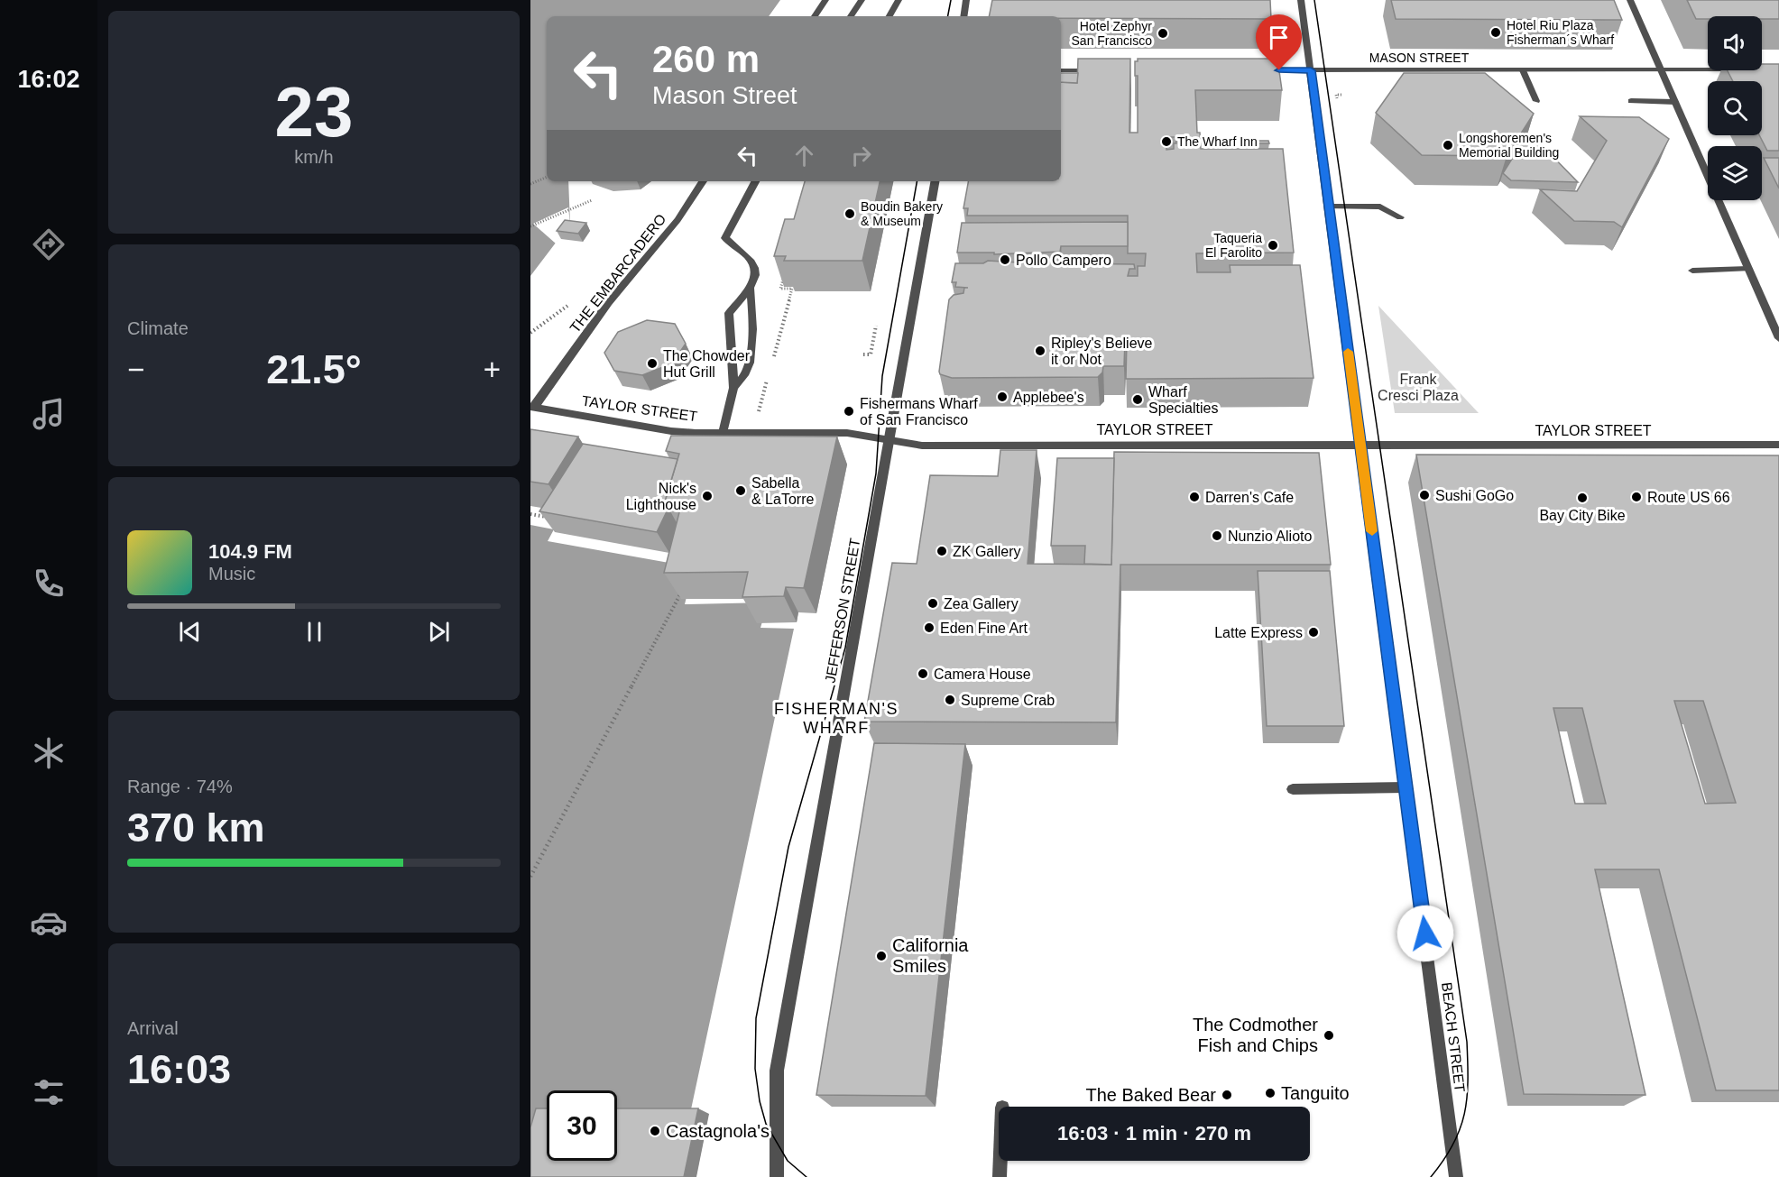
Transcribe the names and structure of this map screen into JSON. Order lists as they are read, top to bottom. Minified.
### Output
{"streets":{"street":["MASON STREET","THE EMBARCADERO","TAYLOR STREET","JEFFERSON STREET","BEACH STREET"]},"crossings":[["MASON STREET","BEACH STREET"],["THE EMBARCADERO","TAYLOR STREET"],["TAYLOR STREET","JEFFERSON STREET"],["TAYLOR STREET","BEACH STREET"]],"districts":["FISHERMAN'S WHARF"],"parks":["Frank Cresci Plaza"],"places":["Hotel Riu Plaza Fisherman´s Wharf","Hotel Zephyr San Francisco","The Wharf Inn","Longshoremen's Memorial Building","Boudin Bakery & Museum","Taqueria El Farolito","Pollo Campero","Ripley's Believe it or Not","The Chowder Hut Grill","Applebee's","Wharf Specialties","Fishermans Wharf of San Francisco","Sabella & LaTorre","Sushi GoGo","Nick's Lighthouse","Darren's Cafe","Route US 66","Bay City Bike","Nunzio Alioto","ZK Gallery","Zea Gallery","Eden Fine Art","Latte Express","Camera House","Supreme Crab","California Smiles","The Codmother Fish and Chips","Tanguito","The Baked Bear","Castagnola's"],"page":{"tabs":"16:02","tile":[["23","km/h"],"Climate",["Range · 74%","370 km"],["Arrival","16:03"]],"turn":["260 m","Mason Street"],"heat":["−","21.5°","+"],"song":["104.9 FM","Music"],"limit":"30","trip":"16:03 · 1 min · 270 m"}}
